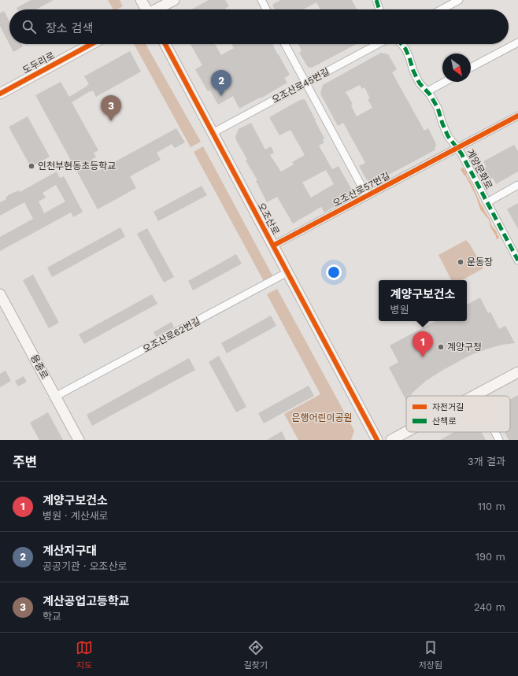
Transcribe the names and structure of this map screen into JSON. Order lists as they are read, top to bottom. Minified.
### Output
{"streets":{"street":["도두리로","오조산로45번길","계양문화로","오조산로57번길","오조산로","오조산로62번길","용종로"]},"crossings":[["오조산로45번길","오조산로"],["계양문화로","오조산로57번길"],["오조산로57번길","오조산로"],["오조산로","오조산로62번길"],["오조산로62번길","용종로"]],"parks":["은행어린이공원"],"places":["인천부현동초등학교","운동장","계양구청"],"legend":["자전거길","산책로"],"north":"bottom right","page":{"search":"장소 검색","pins":["2","3","1"],"popup":["계양구보건소","병원"],"heading":["주변","3개 결과"],"list":[{"mark":"1","name":"계양구보건소","note":"병원 · 계산새로","value":"110 m"},{"mark":"2","name":"계산지구대","note":"공공기관 · 오조산로","value":"190 m"},{"mark":"3","name":"계산공업고등학교","note":"학교","value":"240 m"}],"nav":["지도","길찾기","저장됨"]}}
